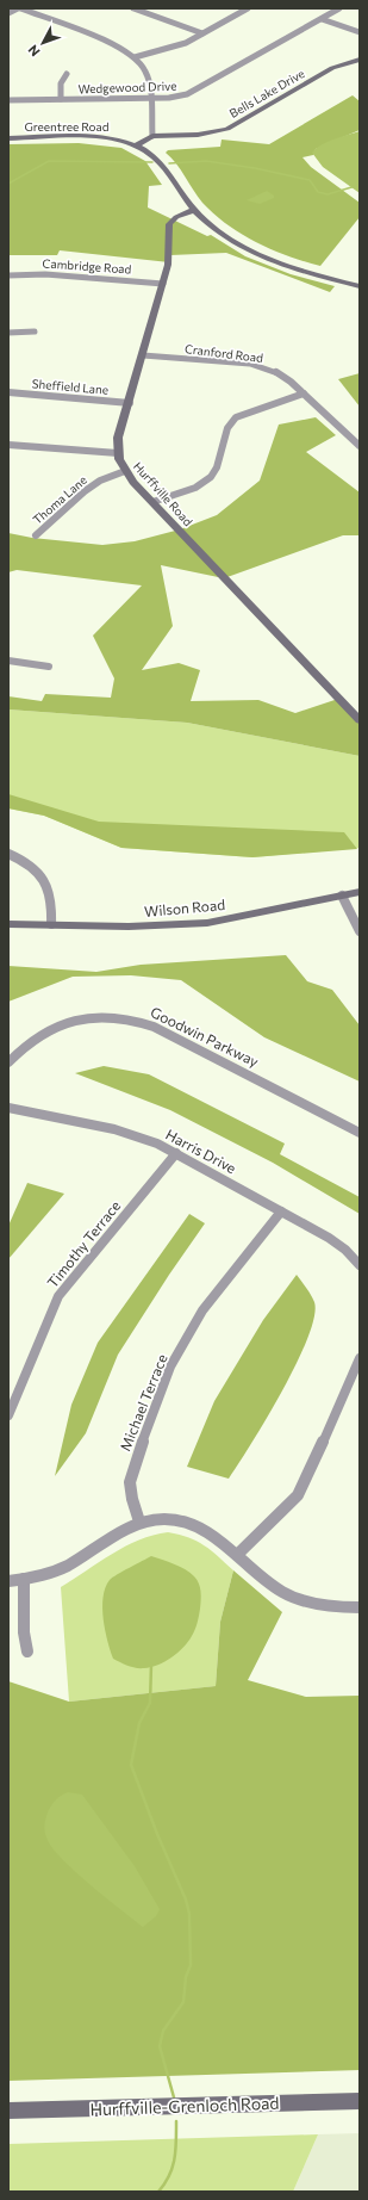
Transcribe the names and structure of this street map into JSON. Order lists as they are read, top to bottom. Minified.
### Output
{"streets":{"street":["Wedgewood Drive","Bells Lake Drive","Greentree Road","Cambridge Road","Cranford Road","Sheffield Lane","Hurffville Road","Thoma Lane","Wilson Road","Goodwin Parkway","Harris Drive","Timothy Terrace","Michael Terrace","Hurffville-Grenloch Road"]},"crossings":[["Greentree Road","Hurffville Road"],["Cambridge Road","Hurffville Road"],["Cranford Road","Hurffville Road"],["Sheffield Lane","Hurffville Road"],["Hurffville Road","Thoma Lane"],["Harris Drive","Timothy Terrace"],["Harris Drive","Michael Terrace"]],"north":"bottom left"}
